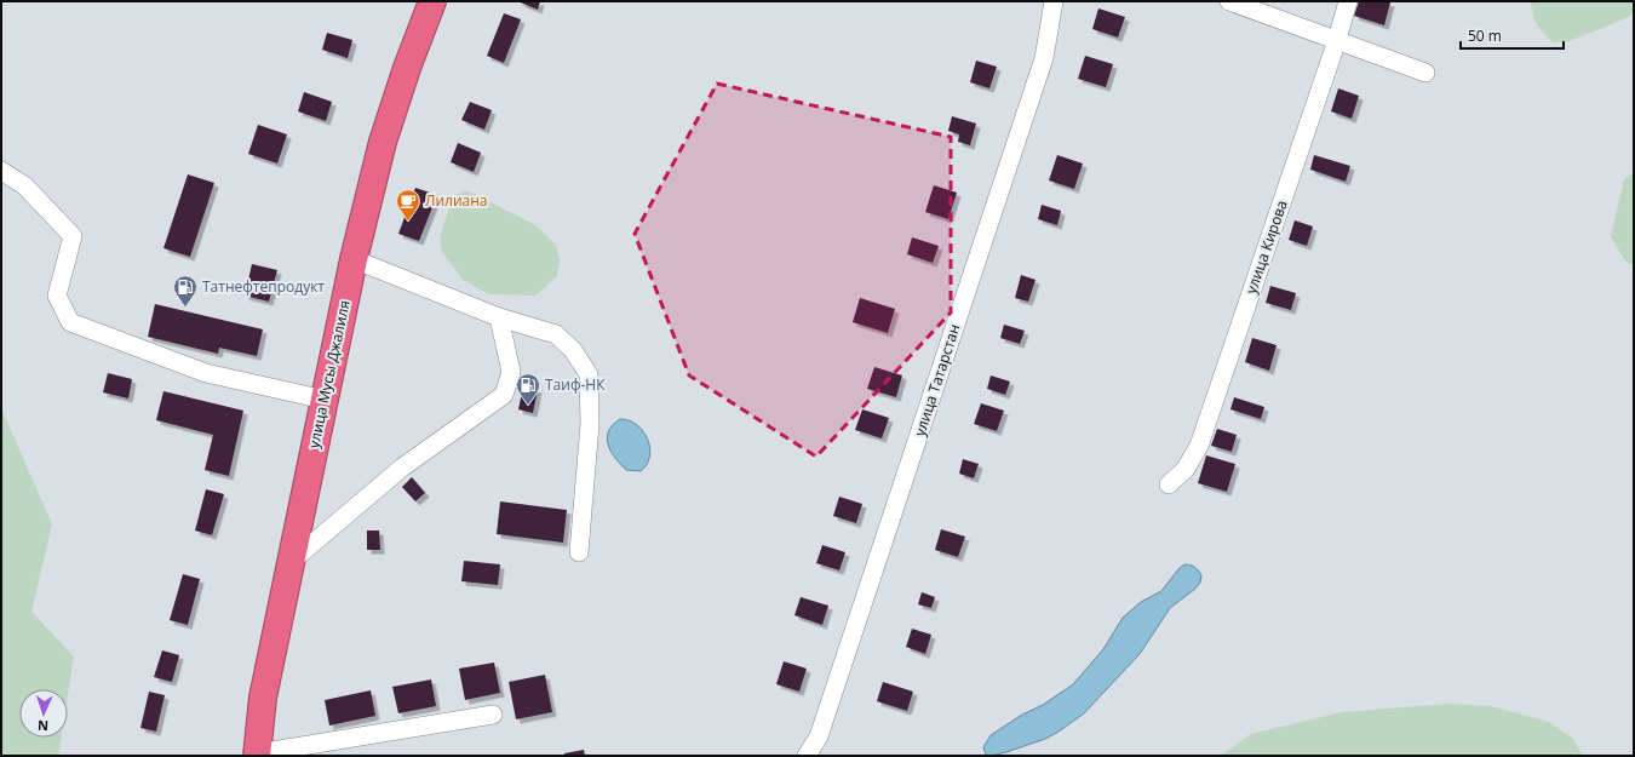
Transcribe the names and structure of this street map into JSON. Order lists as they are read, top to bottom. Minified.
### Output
{"streets":{"highway":["улица Мусы Джалиля"],"street":["улица Кирова","улица Татарстан"]},"places":{"cafe":["Лилиана"],"fuel station":["Татнефтепродукт","Таиф-НК"]},"scale_bar":"50 m","north":"bottom"}
